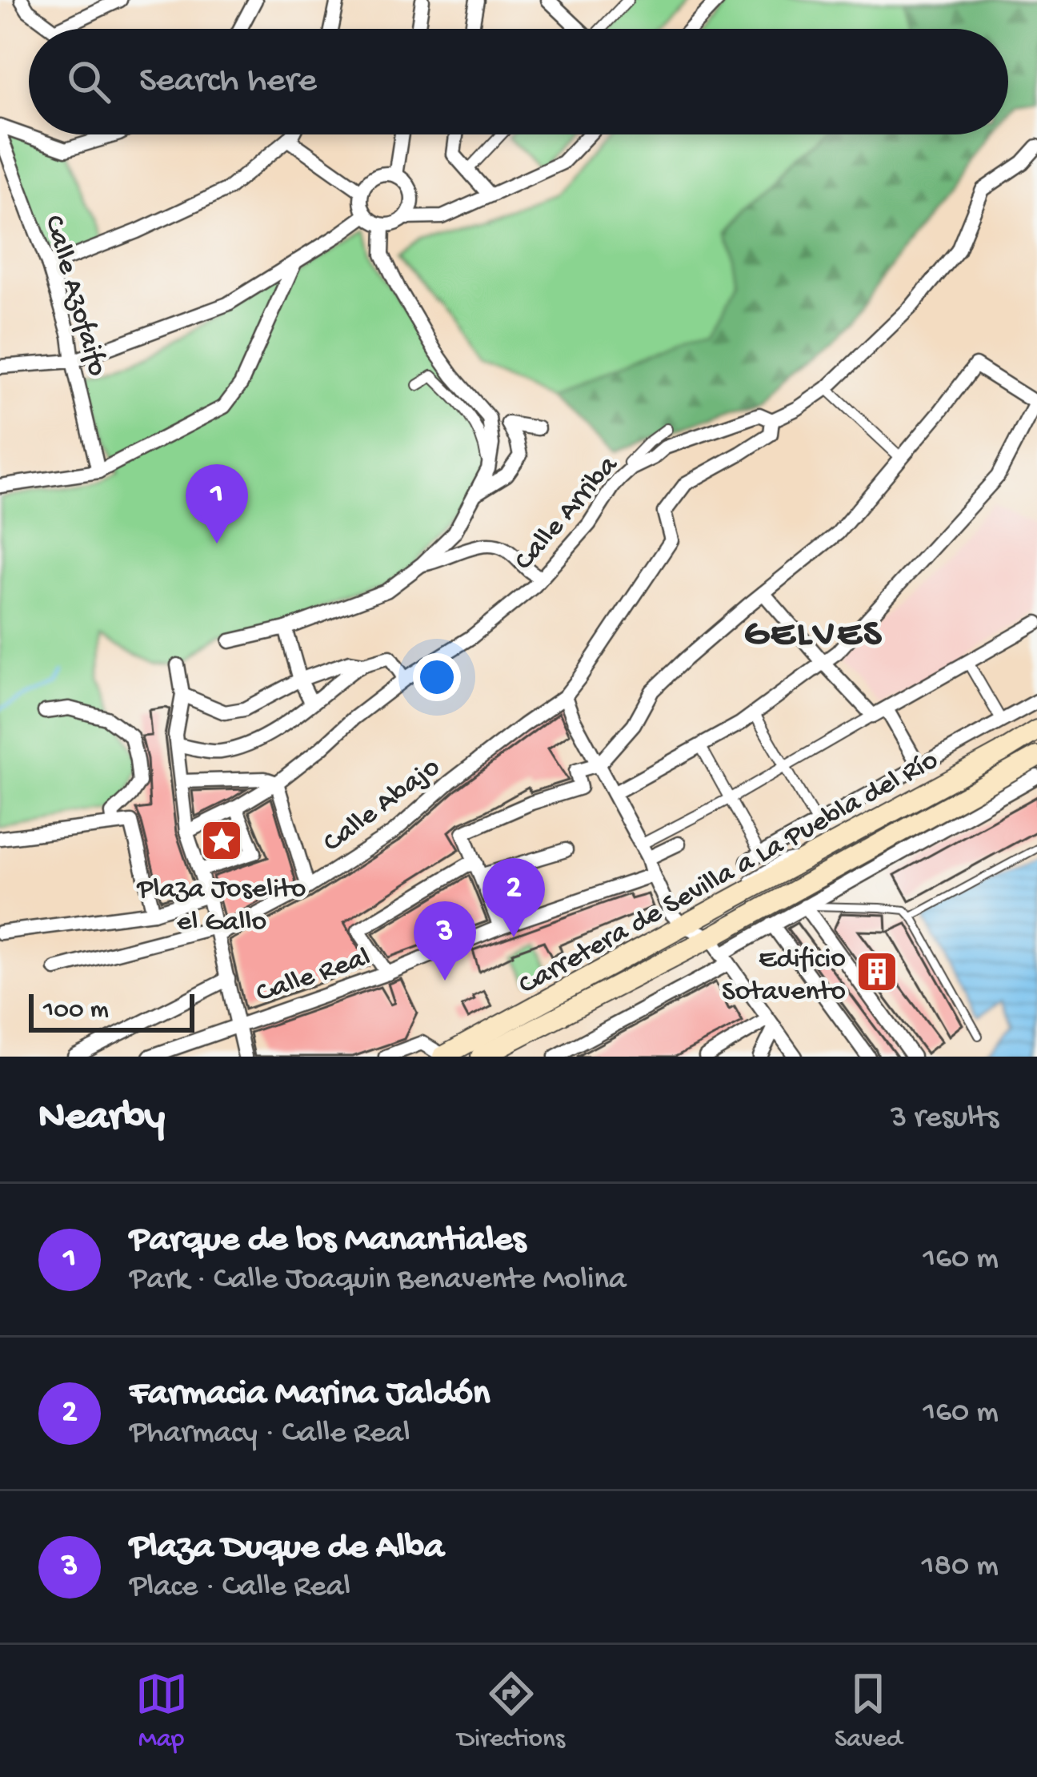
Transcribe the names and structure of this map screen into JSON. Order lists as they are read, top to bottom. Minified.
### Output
{"streets":{"main road":["Carretera de Sevilla a La Puebla del Río"],"street":["Calle Azofaifo","Calle Arriba","Calle Abajo","Calle Real"]},"districts":["GELVES"],"places":{"place":["Plaza Joselito el Gallo"],"building":["Edificio Sotavento"]},"scale_bar":"100 m","page":{"search":"Search here","pins":["1","2","3"],"scale":"100 m","heading":["Nearby","3 results"],"list":[{"mark":"1","name":"Parque de los Manantiales","note":"Park · Calle Joaquin Benavente Molina","value":"160 m"},{"mark":"2","name":"Farmacia Marina Jaldón","note":"Pharmacy · Calle Real","value":"160 m"},{"mark":"3","name":"Plaza Duque de Alba","note":"Place · Calle Real","value":"180 m"}],"nav":["Map","Directions","Saved"]}}
